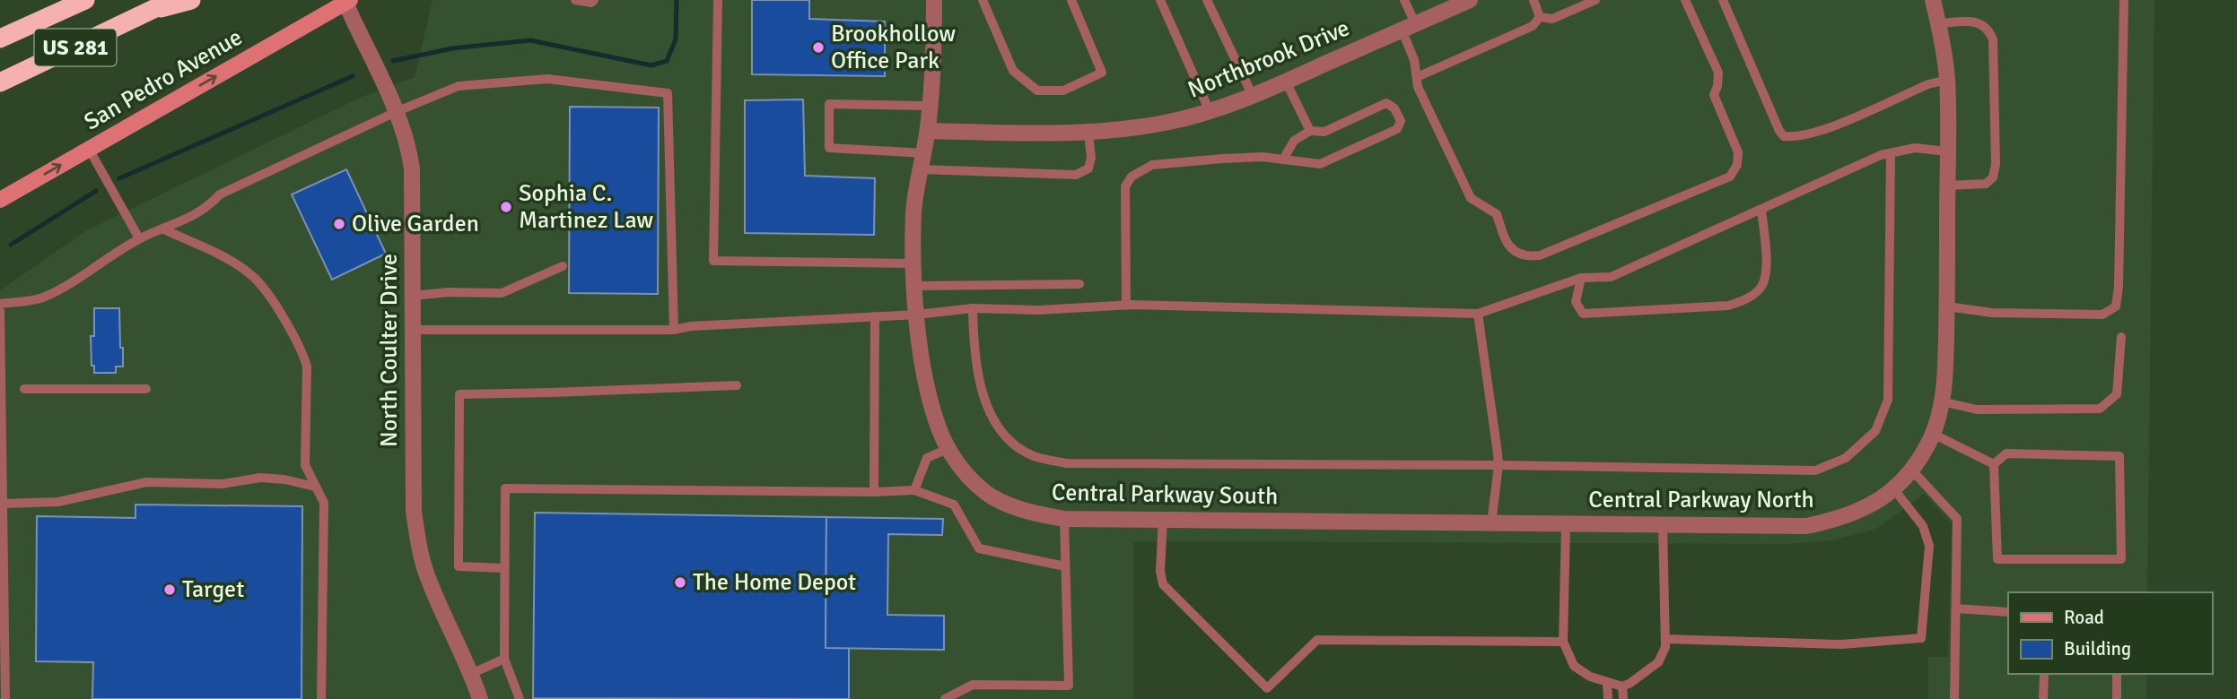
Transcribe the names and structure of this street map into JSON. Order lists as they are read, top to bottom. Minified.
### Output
{"streets":{"highway":["US 281"],"main road":["San Pedro Avenue"],"street":["Northbrook Drive","North Coulter Drive","Central Parkway South","Central Parkway North"]},"crossings":[["Northbrook Drive","Central Parkway South"],["San Pedro Avenue","North Coulter Drive"],["Central Parkway South","Central Parkway North"]],"one_way":["San Pedro Avenue"],"places":["Brookhollow Office Park","Sophia C. Martinez Law","Olive Garden","The Home Depot","Target"],"legend":["Road","Building"]}
